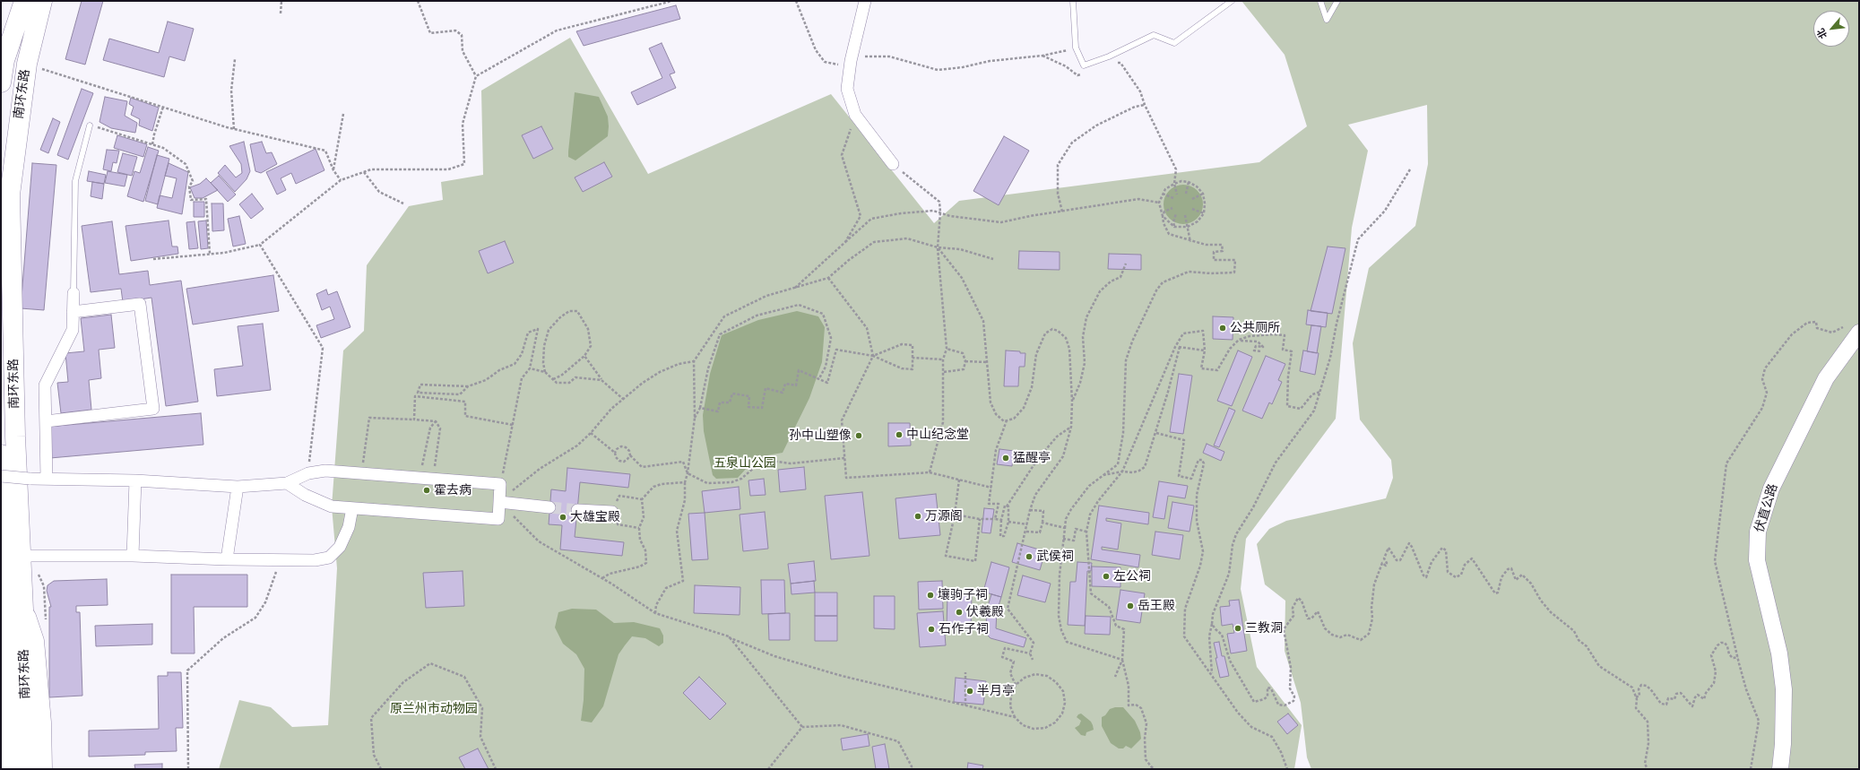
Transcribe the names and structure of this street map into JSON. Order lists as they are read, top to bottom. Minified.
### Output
{"streets":{"highway":["南环东路"],"main road":["伏直公路"]},"parks":["五泉山公园","原兰州市动物园"],"places":["公共厕所","中山纪念堂","孙中山塑像","猛醒亭","霍去病","万源阁","大雄宝殿","武侯祠","左公祠","壤驹子祠","岳王殿","伏羲殿","三教洞","石作子祠","半月亭"],"north":"bottom left"}
